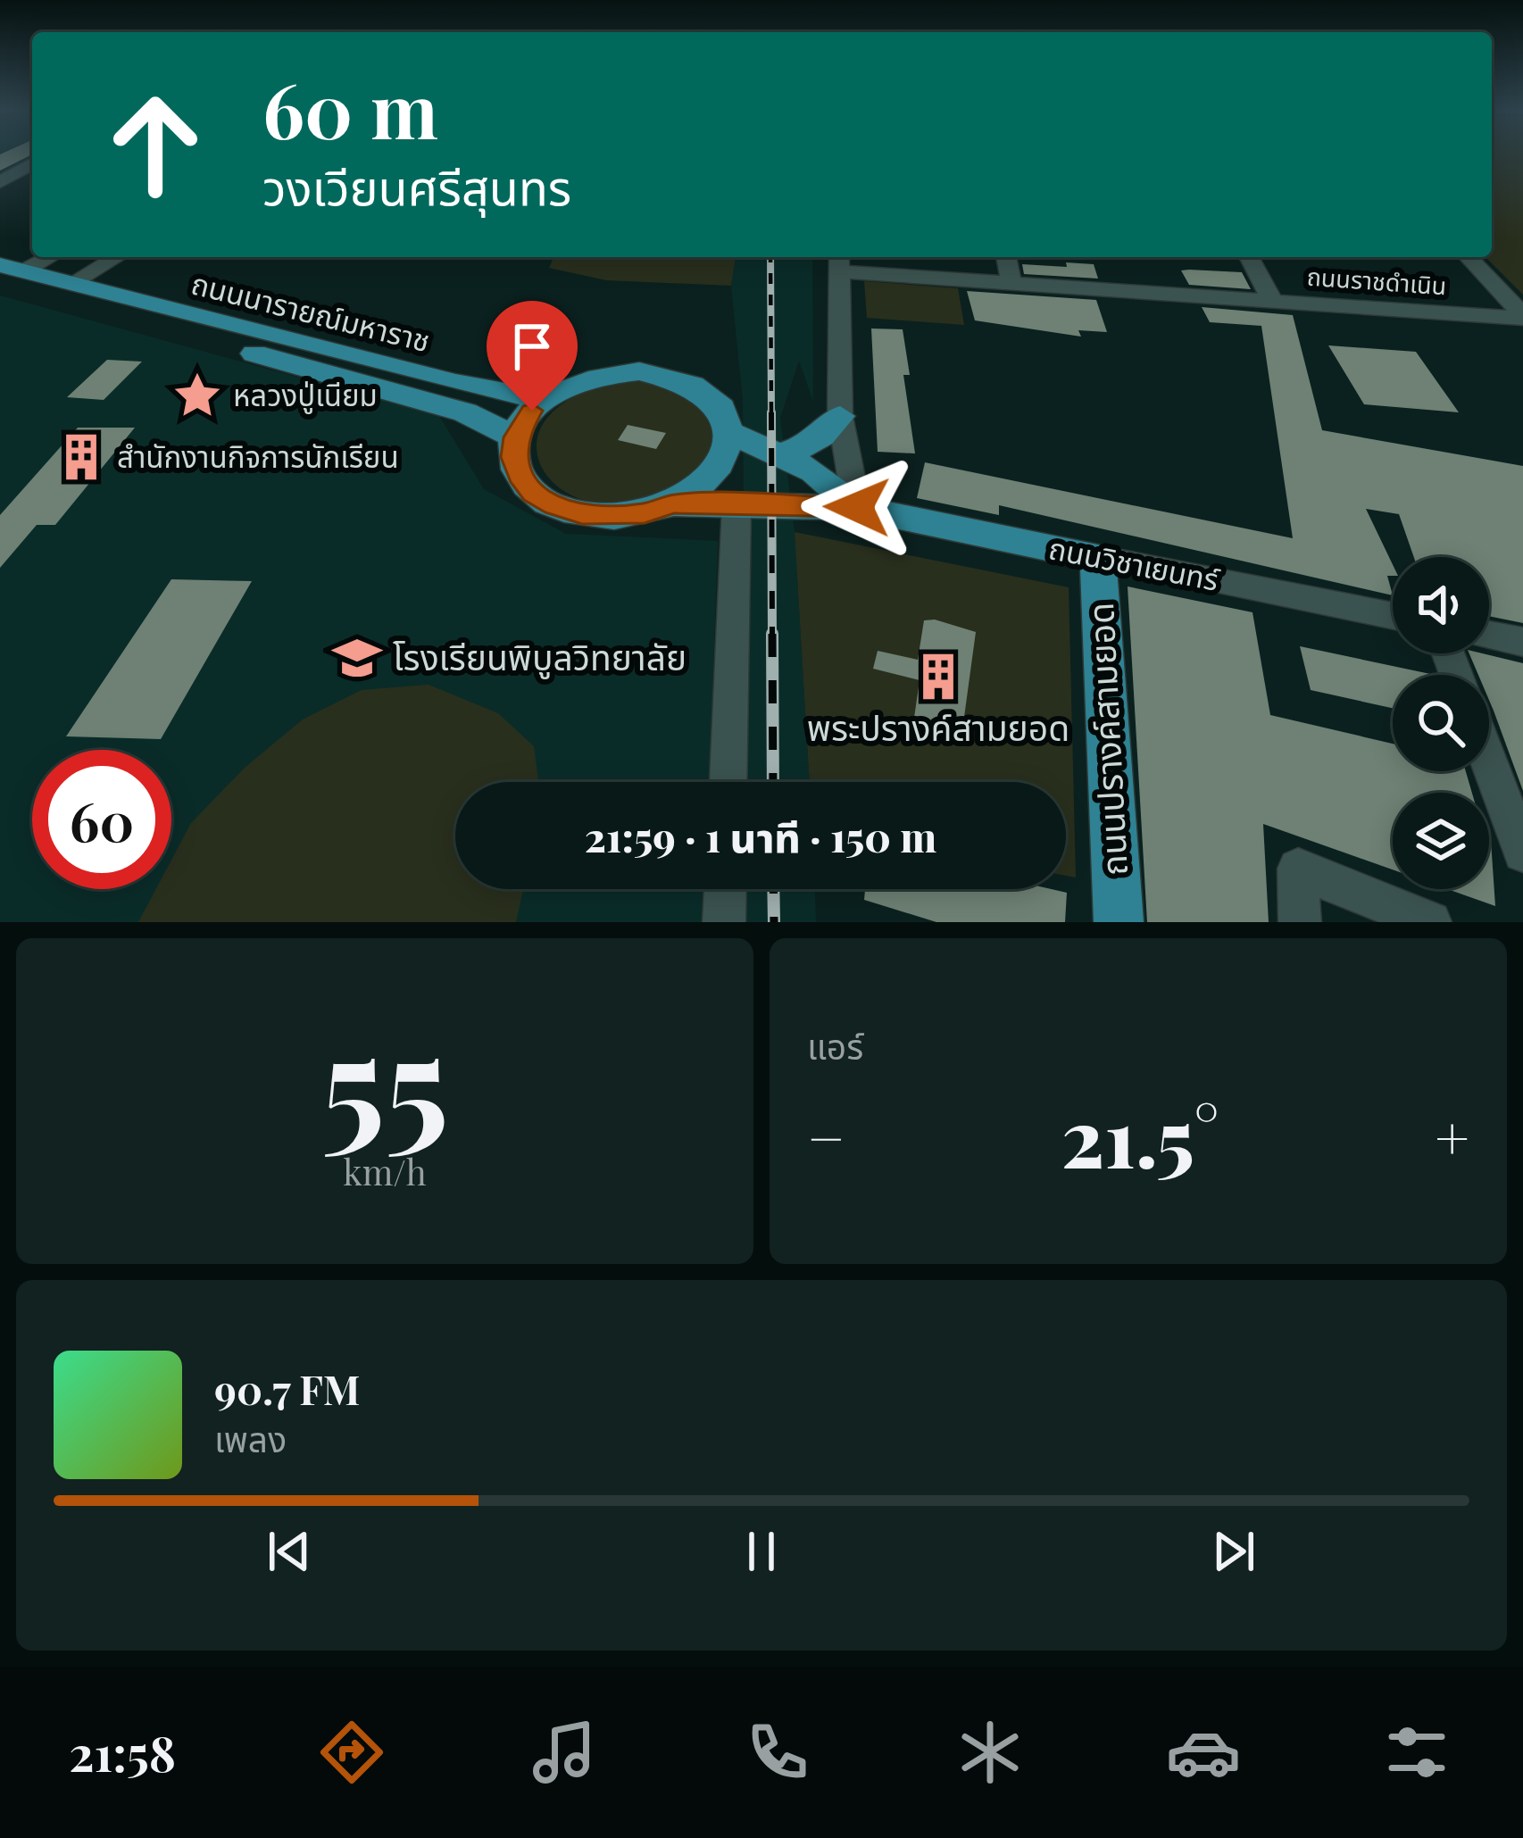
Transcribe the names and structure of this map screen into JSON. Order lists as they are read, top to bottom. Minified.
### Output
{"streets":{"main road":["ถนนนารายณ์มหาราช","ถนนวิชาเยนทร์","ถนนปรางค์สามยอด"],"street":["ถนนราชดำเนิน"]},"crossings":[["ถนนนารายณ์มหาราช","ถนนวิชาเยนทร์"],["ถนนวิชาเยนทร์","ถนนปรางค์สามยอด"]],"places":{"place":["หลวงปู่เนียม"],"building":["สำนักงานกิจการนักเรียน","พระปรางค์สามยอด"],"school or university":["โรงเรียนพิบูลวิทยาลัย"]},"page":{"turn":["60 m","วงเวียนศรีสุนทร"],"limit":"60","trip":"21:59 · 1 นาที · 150 m","tile":[["55","km/h"],"แอร์"],"heat":["−","21.5°","+"],"song":["90.7 FM","เพลง"],"tabs":"21:58"}}
